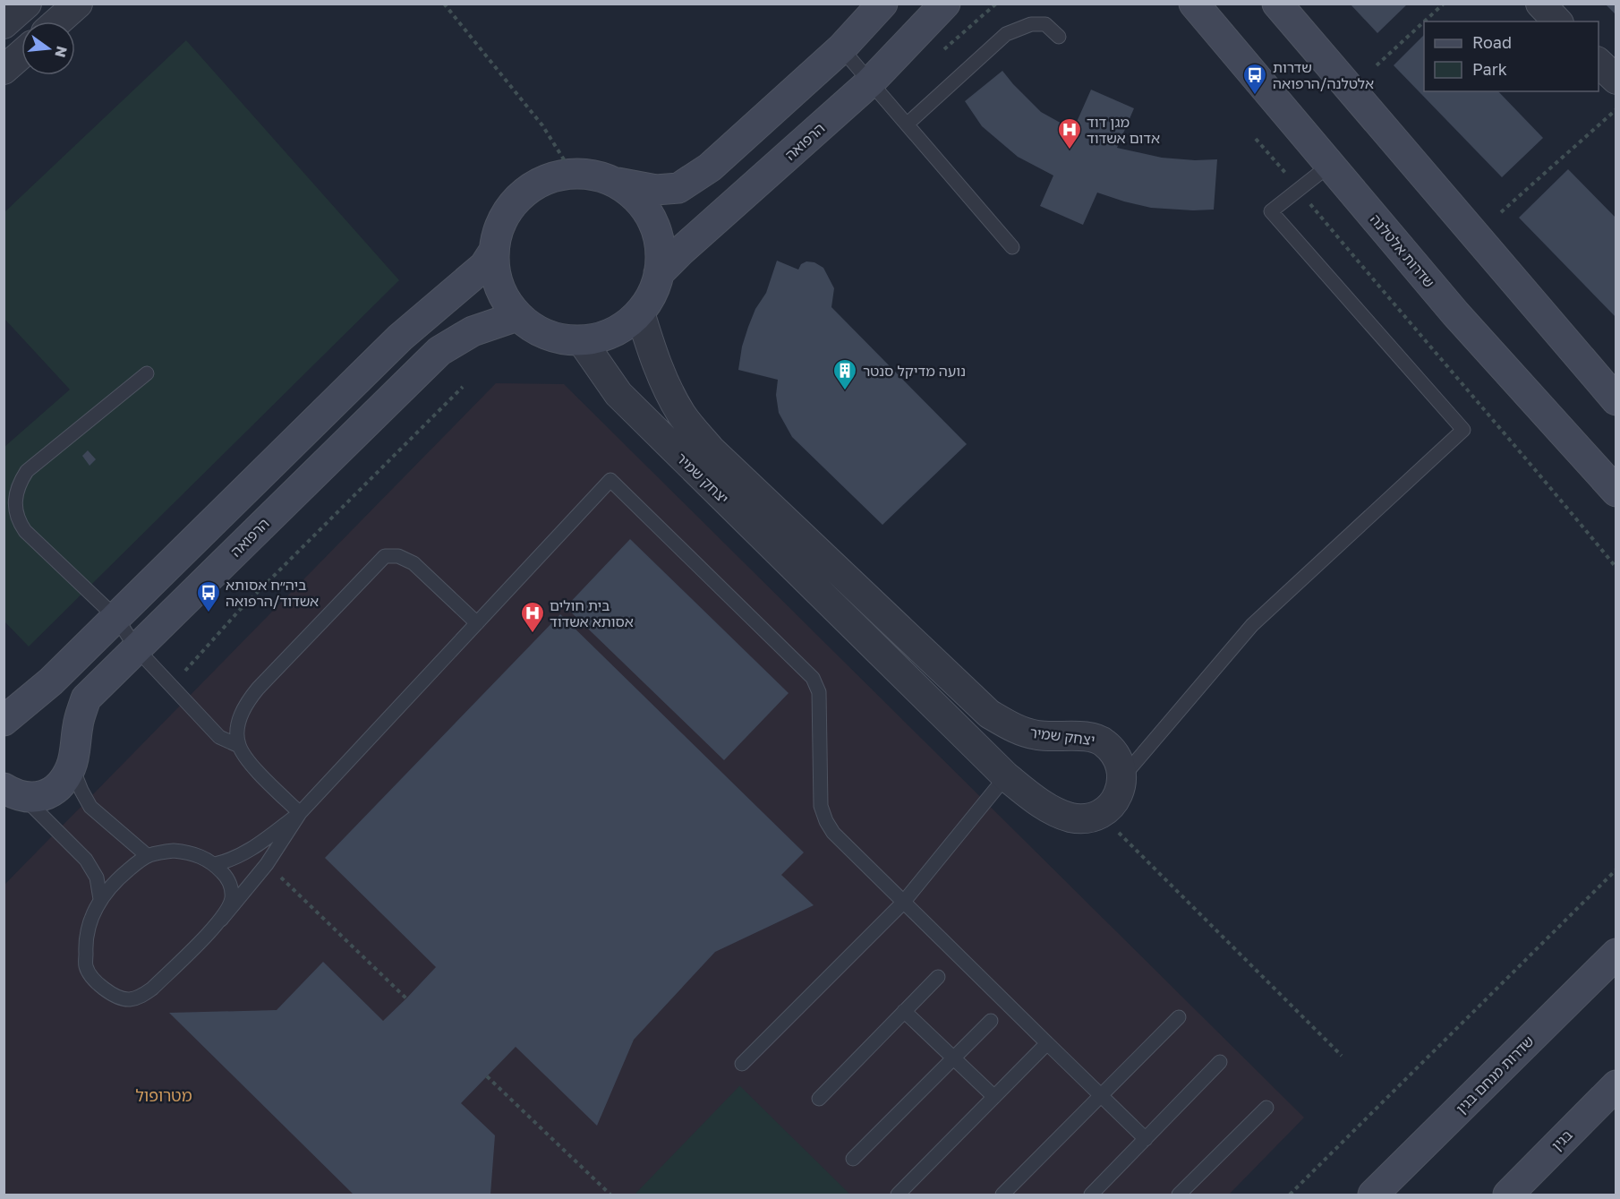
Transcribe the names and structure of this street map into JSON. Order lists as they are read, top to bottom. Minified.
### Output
{"streets":{"street":["הרפואה","שדרות אלטלנה","יצחק שמיר","שדרות מנחם בגין","בגין"]},"crossings":[["הרפואה","יצחק שמיר"]],"districts":["מטרופול"],"places":{"bus stop":["שדרות אלטלנה/הרפואה","ביה״ח אסותא אשדוד/הרפואה"],"hospital":["מגן דוד אדום אשדוד","בית חולים אסותא אשדוד"],"building":["נועה מדיקל סנטר"]},"legend":["Road","Park"],"north":"right"}
